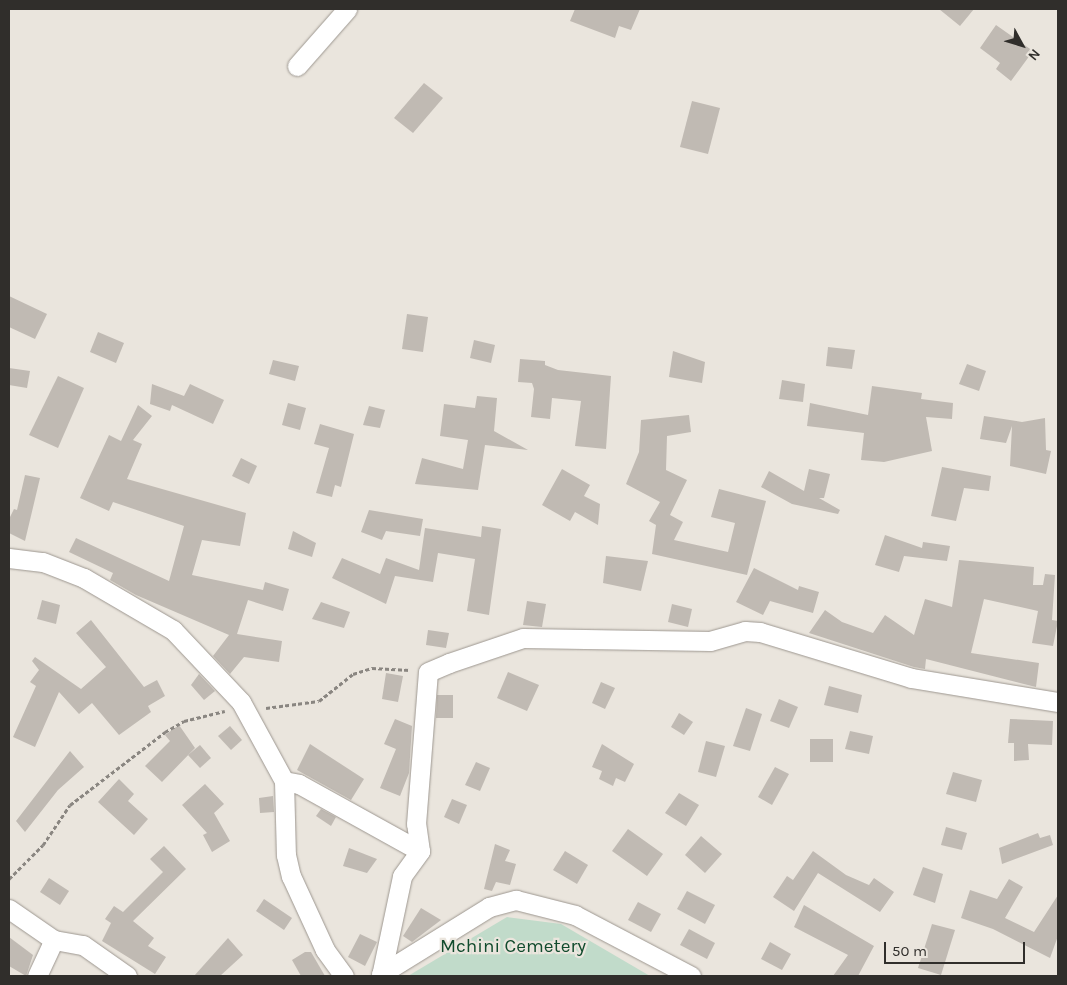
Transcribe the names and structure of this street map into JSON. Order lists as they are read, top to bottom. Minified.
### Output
{"parks":["Mchini Cemetery"],"scale_bar":"50 m","north":"bottom right"}
